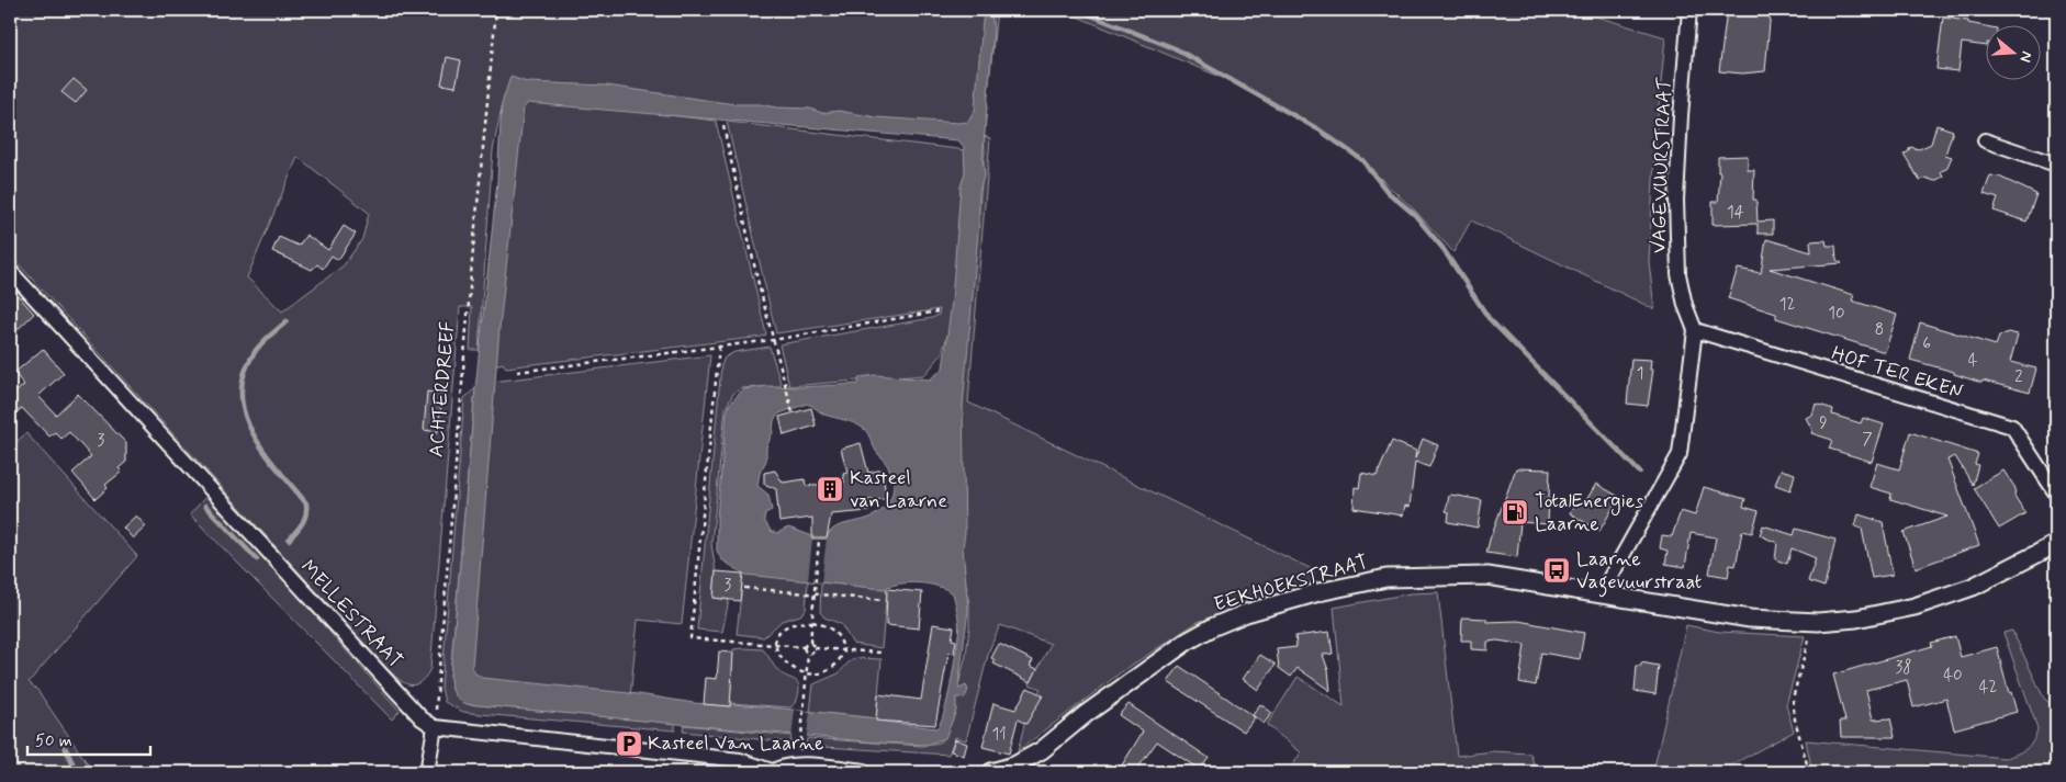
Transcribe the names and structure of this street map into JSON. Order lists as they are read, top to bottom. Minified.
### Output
{"streets":{"street":["VAGEVUURSTRAAT","HOF TER EKEN","EEKHOEKSTRAAT","MELLESTRAAT"],"path":["ACHTERDREEF"]},"crossings":[["VAGEVUURSTRAAT","HOF TER EKEN"],["VAGEVUURSTRAAT","EEKHOEKSTRAAT"],["ACHTERDREEF","MELLESTRAAT"]],"places":{"building":["Kasteel van Laarne"],"fuel station":["TotalEnergies Laarne"],"bus stop":["Laarne Vagevuurstraat"],"parking":["Kasteel Van Laarne"]},"house_numbers":["14","12","10","8","6","4","1","2","9","7","3","3","38","40","42","11"],"scale_bar":"50 m","north":"right"}
